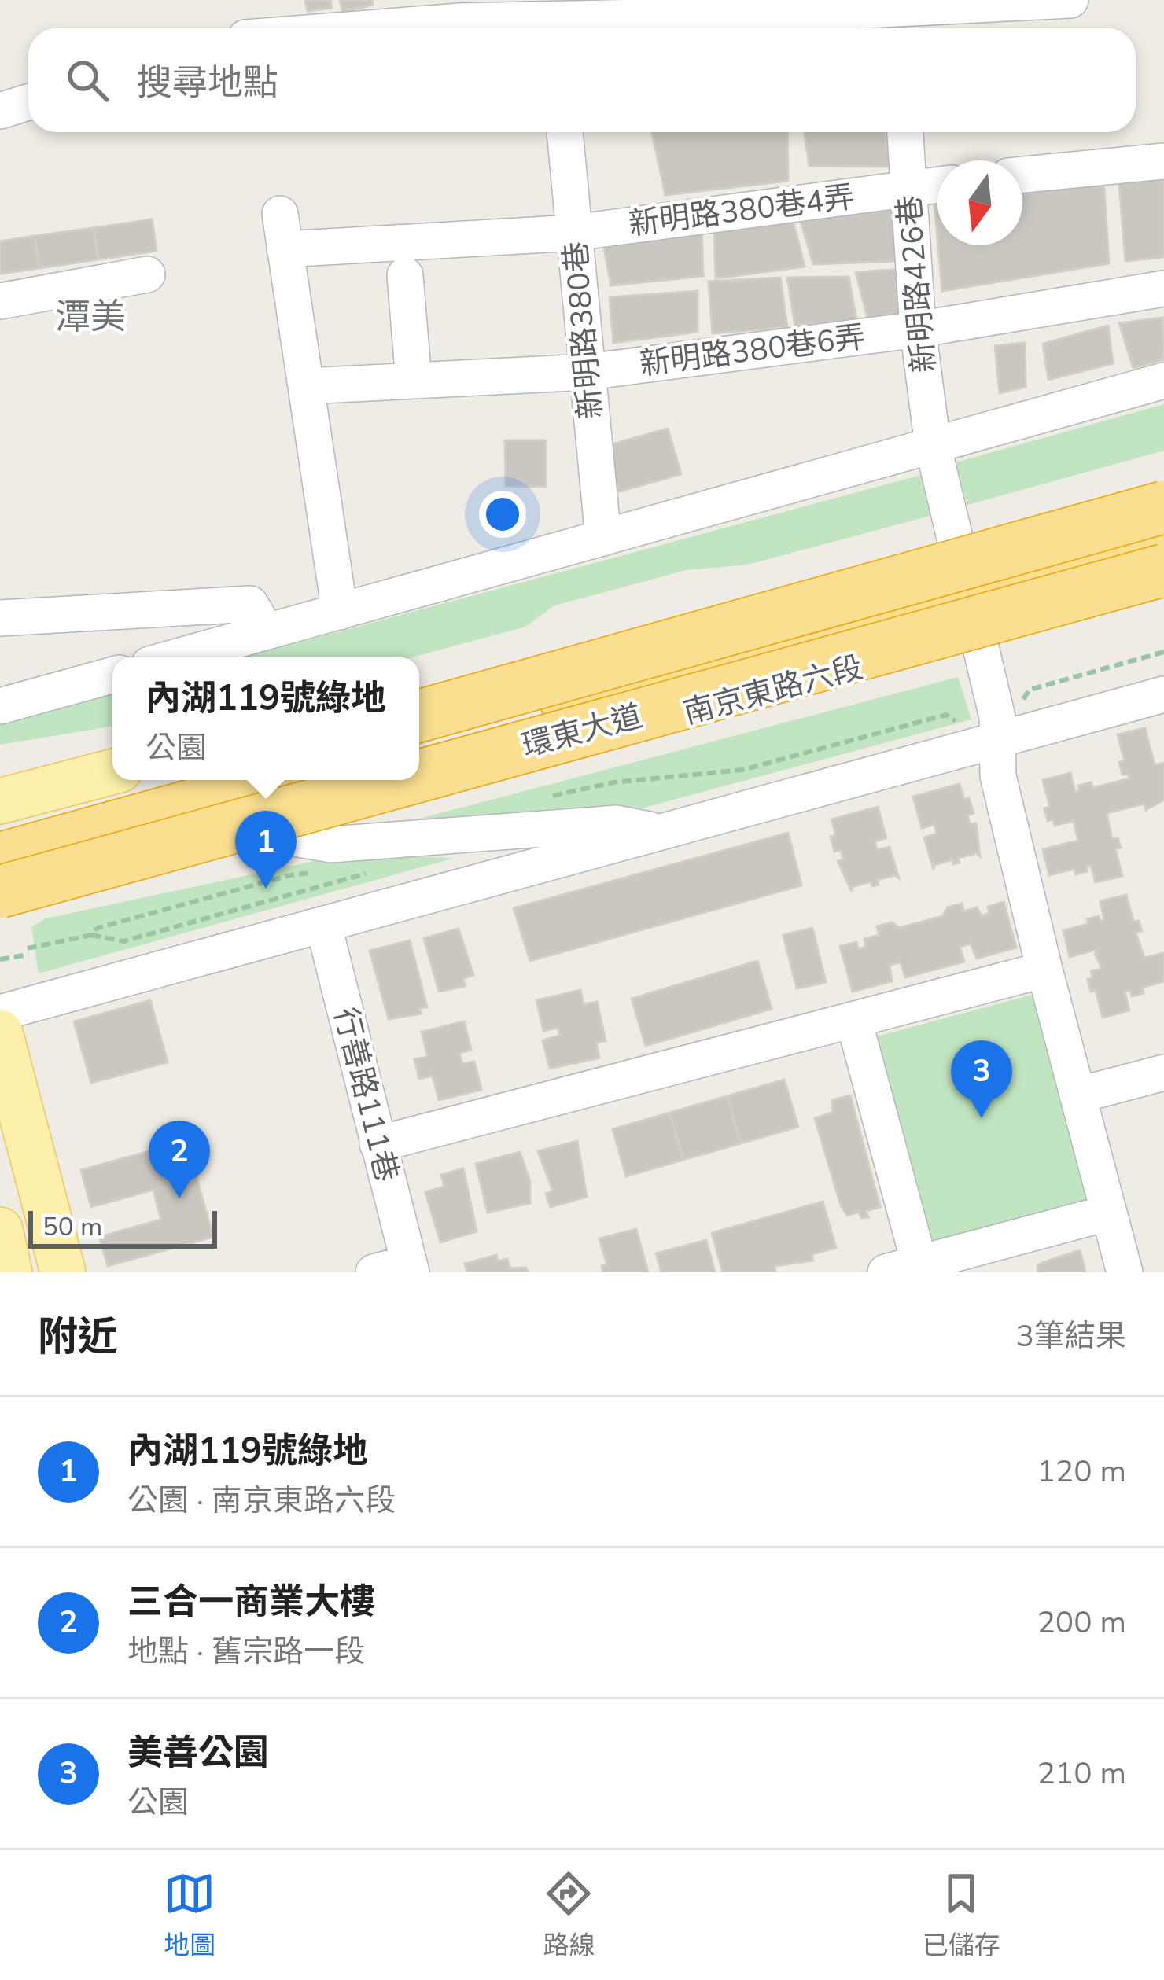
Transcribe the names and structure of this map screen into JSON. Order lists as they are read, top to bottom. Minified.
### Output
{"streets":{"highway":["環東大道"],"main road":["南京東路六段"],"street":["新明路380巷4弄","新明路426巷","新明路380巷","新明路380巷6弄","行善路111巷"]},"crossings":[["新明路380巷4弄","新明路426巷"],["新明路380巷4弄","新明路380巷"],["新明路426巷","新明路380巷6弄"],["新明路426巷","南京東路六段"],["新明路380巷","新明路380巷6弄"]],"districts":["潭美"],"scale_bar":"50 m","north":"bottom","page":{"search":"搜尋地點","popup":["內湖119號綠地","公園"],"pins":["1","3","2"],"scale":"50 m","heading":["附近","3筆結果"],"list":[{"mark":"1","name":"內湖119號綠地","note":"公園 · 南京東路六段","value":"120 m"},{"mark":"2","name":"三合一商業大樓","note":"地點 · 舊宗路一段","value":"200 m"},{"mark":"3","name":"美善公園","note":"公園","value":"210 m"}],"nav":["地圖","路線","已儲存"]}}
